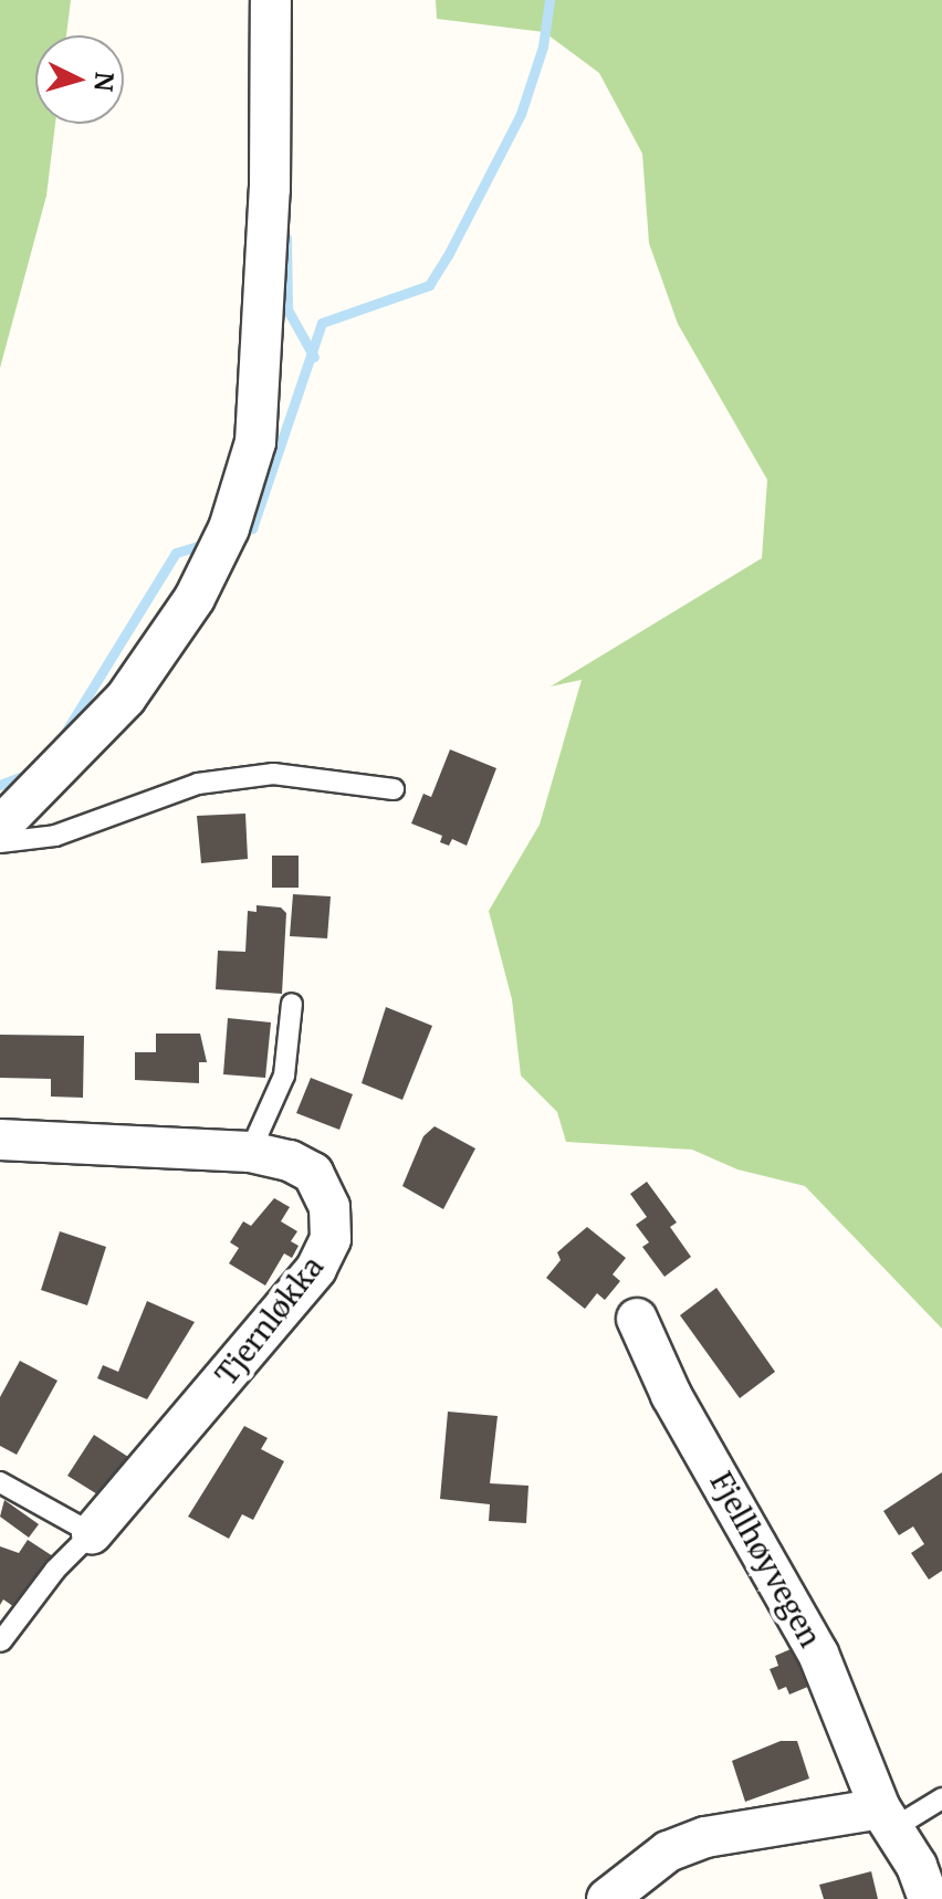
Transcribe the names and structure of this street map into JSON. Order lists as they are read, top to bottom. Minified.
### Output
{"streets":{"street":["Tjernløkka","Fjellhøyvegen"]},"north":"right"}
